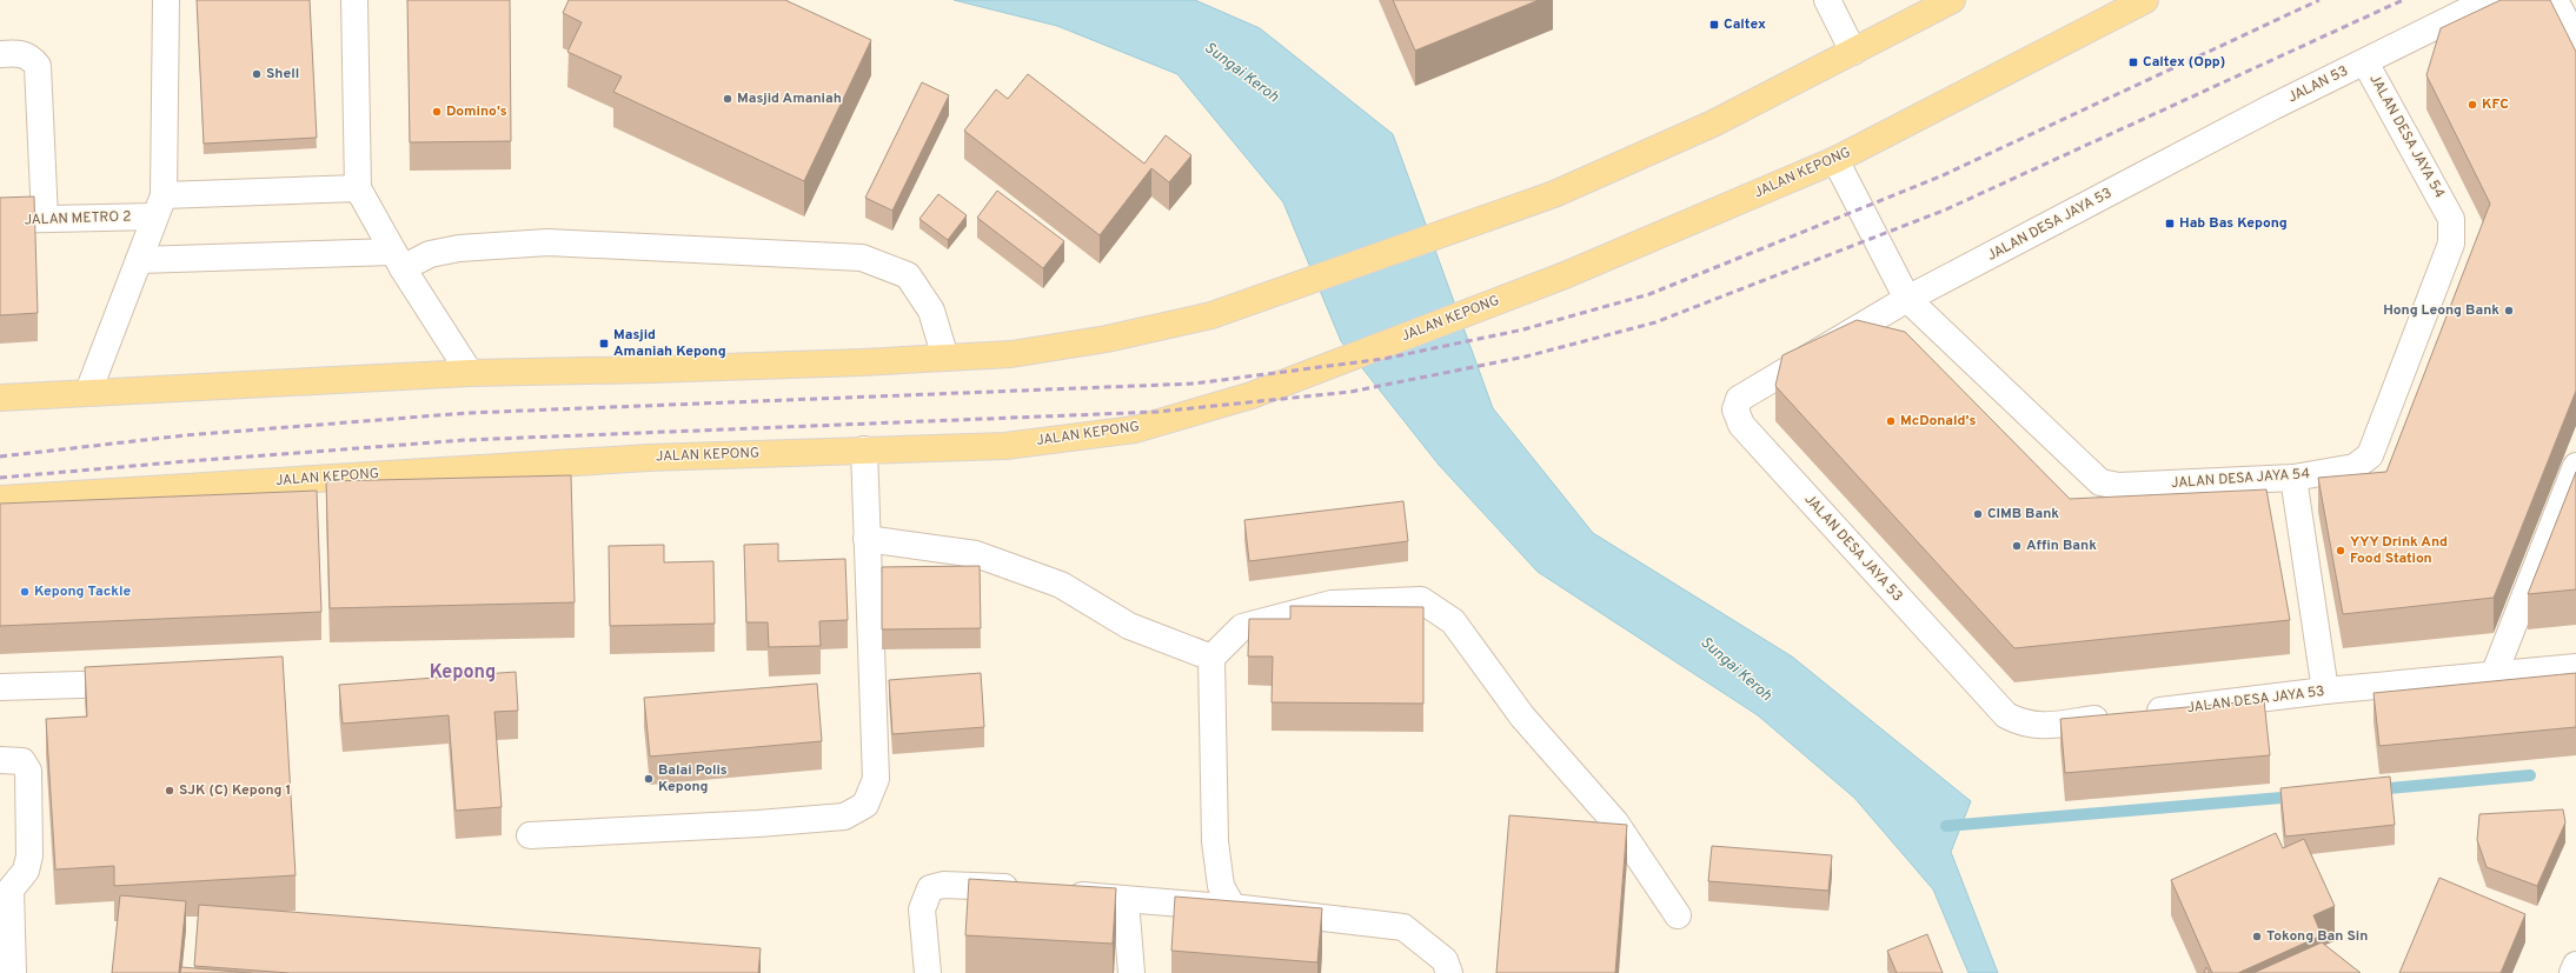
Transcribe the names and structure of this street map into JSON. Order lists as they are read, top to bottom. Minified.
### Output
{"streets":{"main road":["JALAN KEPONG"],"street":["JALAN 53","JALAN DESA JAYA 54","JALAN METRO 2","JALAN DESA JAYA 53"]},"crossings":[["JALAN 53","JALAN DESA JAYA 54"],["JALAN 53","JALAN DESA JAYA 53"],["JALAN DESA JAYA 54","JALAN KEPONG"],["JALAN DESA JAYA 54","JALAN DESA JAYA 53"]],"districts":["Kepong"],"water":["Sungai Keroh"],"places":{"transit":["Caltex","Caltex (Opp)","Hab Bas Kepong","Masjid Amaniah Kepong"],"other":["Shell","Masjid Amaniah","KFC","Domino's","Hong Leong Bank","McDonald's","CIMB Bank","Affin Bank","YYY Drink And Food Station","Kepong Tackle","Balai Polis Kepong","SJK (C) Kepong 1","Tokong Ban Sin"]}}
